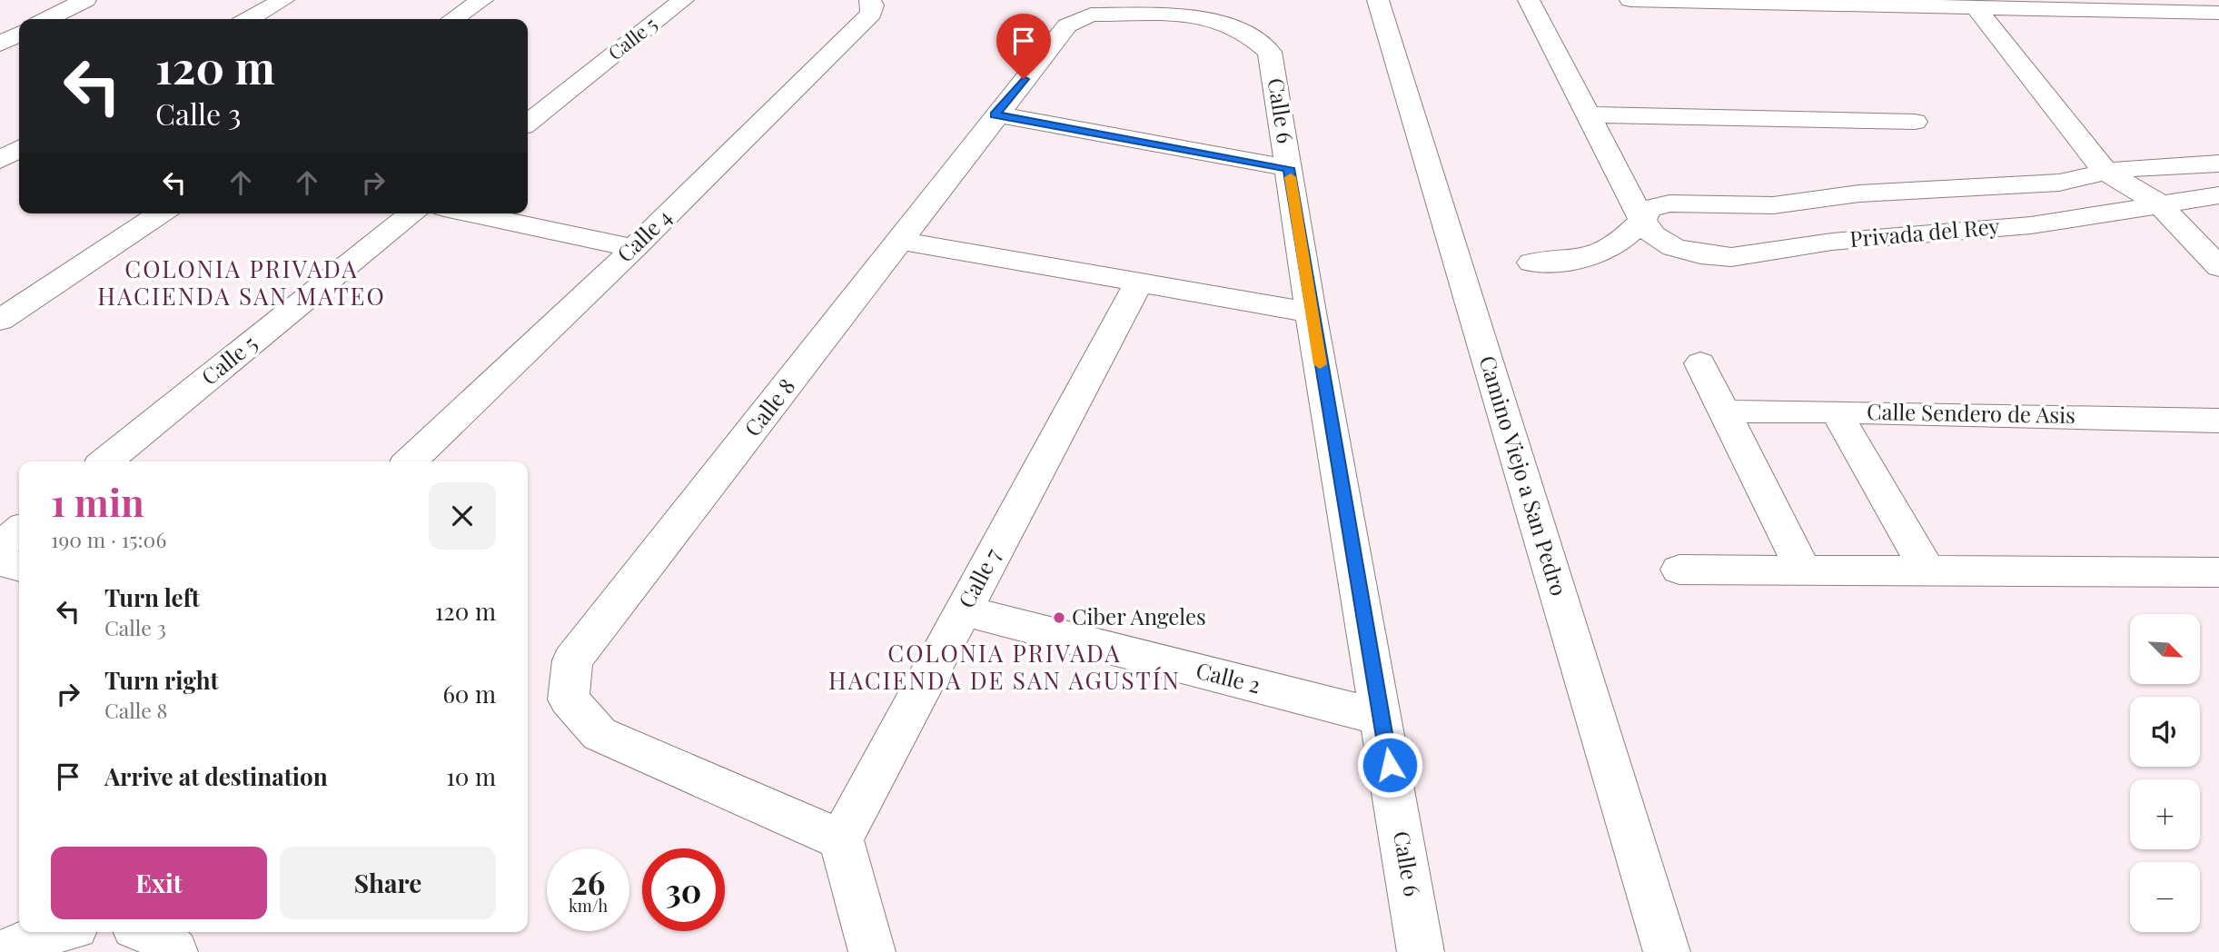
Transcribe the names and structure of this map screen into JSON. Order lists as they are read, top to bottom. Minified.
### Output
{"streets":{"street":["Calle 5","Calle 6","Privada del Rey","Calle 4","Calle 8","Calle Sendero de Asis","Camino Viejo a San Pedro","Calle 7","Calle 2"]},"crossings":[["Calle 6","Calle 8"],["Calle 6","Calle 2"],["Calle 8","Calle 7"],["Calle 7","Calle 2"]],"districts":["COLONIA PRIVADA HACIENDA SAN MATEO","COLONIA PRIVADA HACIENDA DE SAN AGUSTÍN"],"places":["Ciber Angeles"],"north":"bottom right","page":{"turn":["120 m","Calle 3"],"heading":["1 min","190 m · 15:06"],"list":[{"name":"Turn left","note":"Calle 3","value":"120 m"},{"name":"Turn right","note":"Calle 8","value":"60 m"},{"name":"Arrive at destination","value":"10 m"}],"map_buttons":["+","−"],"buttons":["Exit","Share"],"speed":"26 km/h","limit":"30"}}
